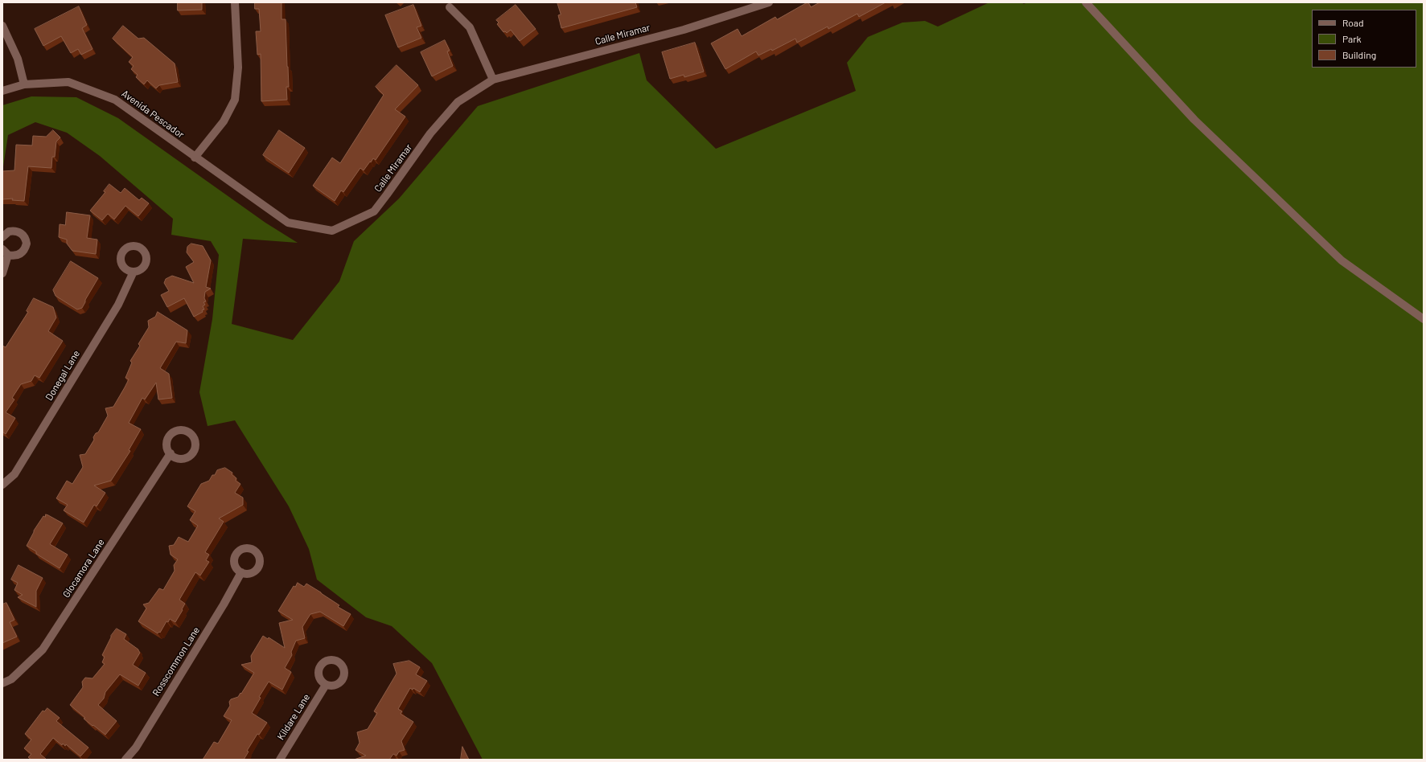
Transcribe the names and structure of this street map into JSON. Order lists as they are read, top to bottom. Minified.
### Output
{"streets":{"street":["Calle Miramar","Avenida Pescador","Donegal Lane","Glocamora Lane","Rosscommon Lane","Kildare Lane"]},"crossings":[["Calle Miramar","Avenida Pescador"]],"legend":["Road","Park","Building"]}
